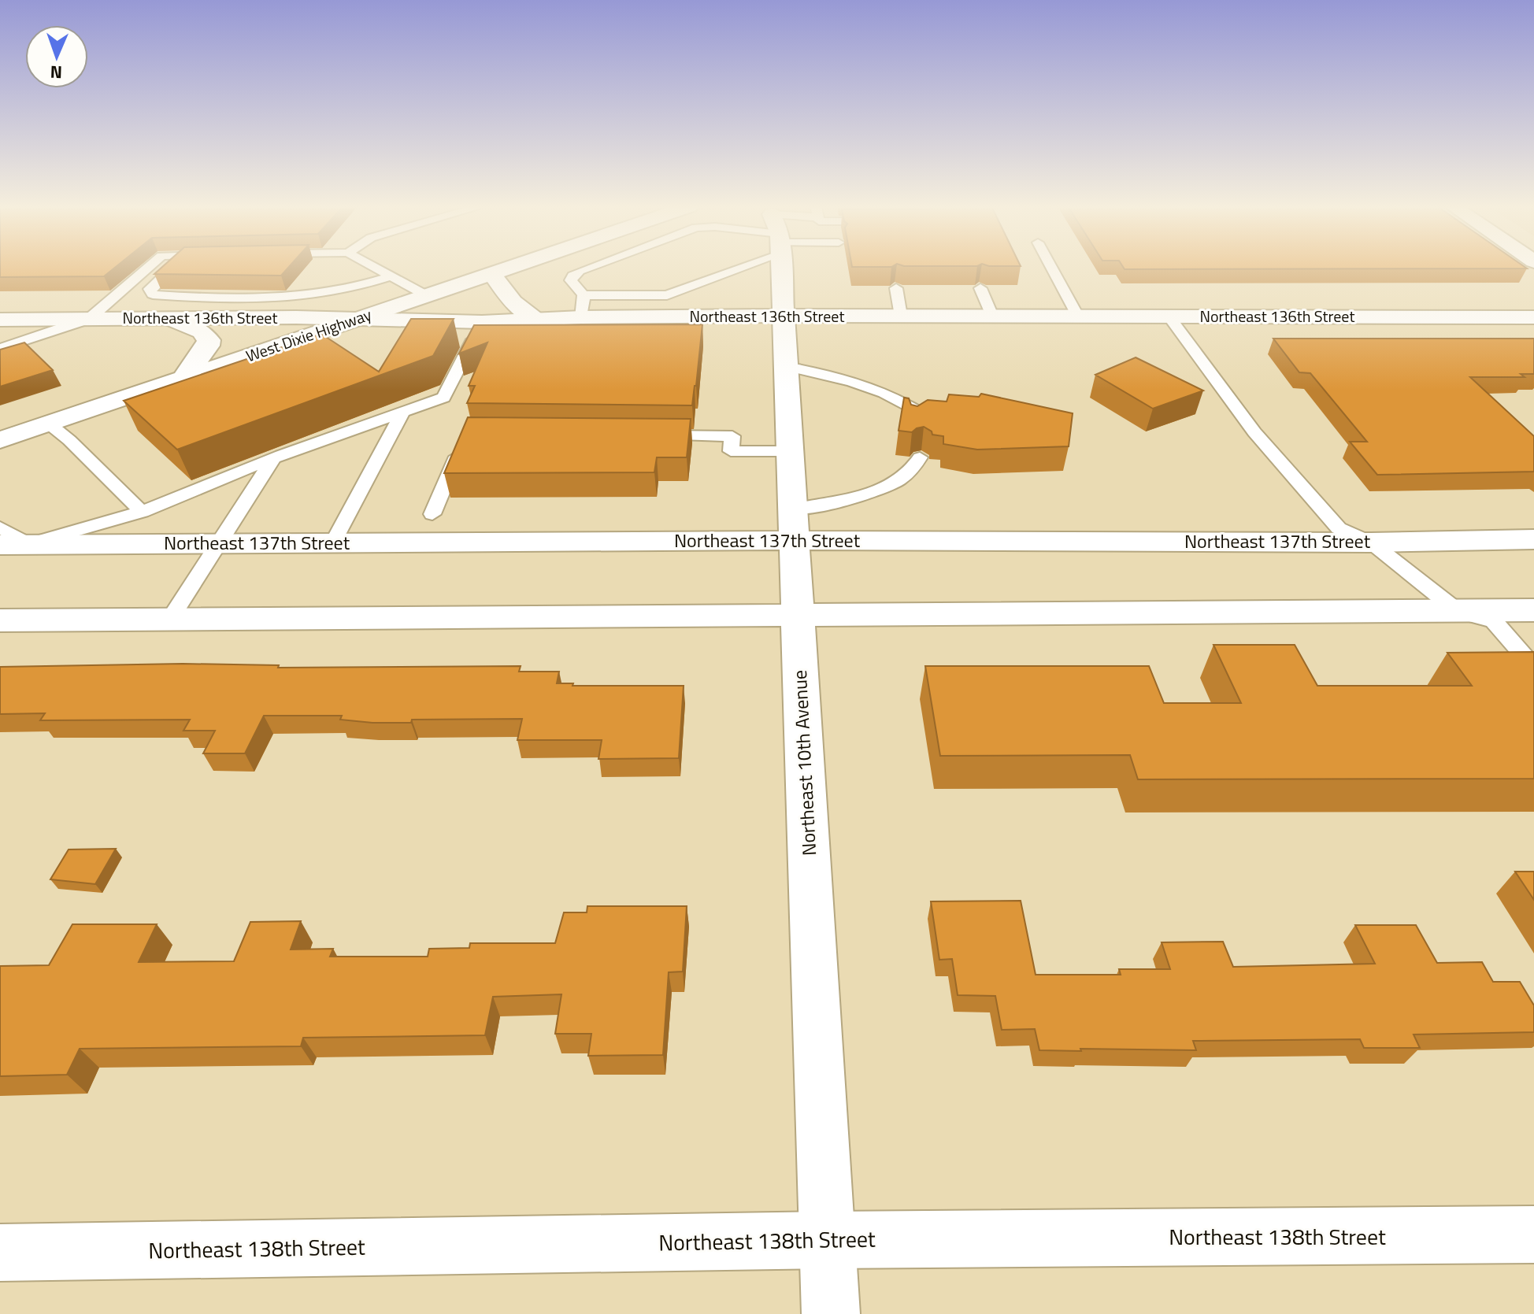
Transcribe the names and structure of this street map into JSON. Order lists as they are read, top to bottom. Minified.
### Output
{"streets":{"street":["Northeast 136th Street","West Dixie Highway","Northeast 137th Street","Northeast 10th Avenue","Northeast 138th Street"]},"crossings":[["Northeast 136th Street","West Dixie Highway"],["Northeast 136th Street","Northeast 10th Avenue"],["Northeast 137th Street","Northeast 10th Avenue"],["Northeast 10th Avenue","Northeast 138th Street"]],"north":"bottom"}
